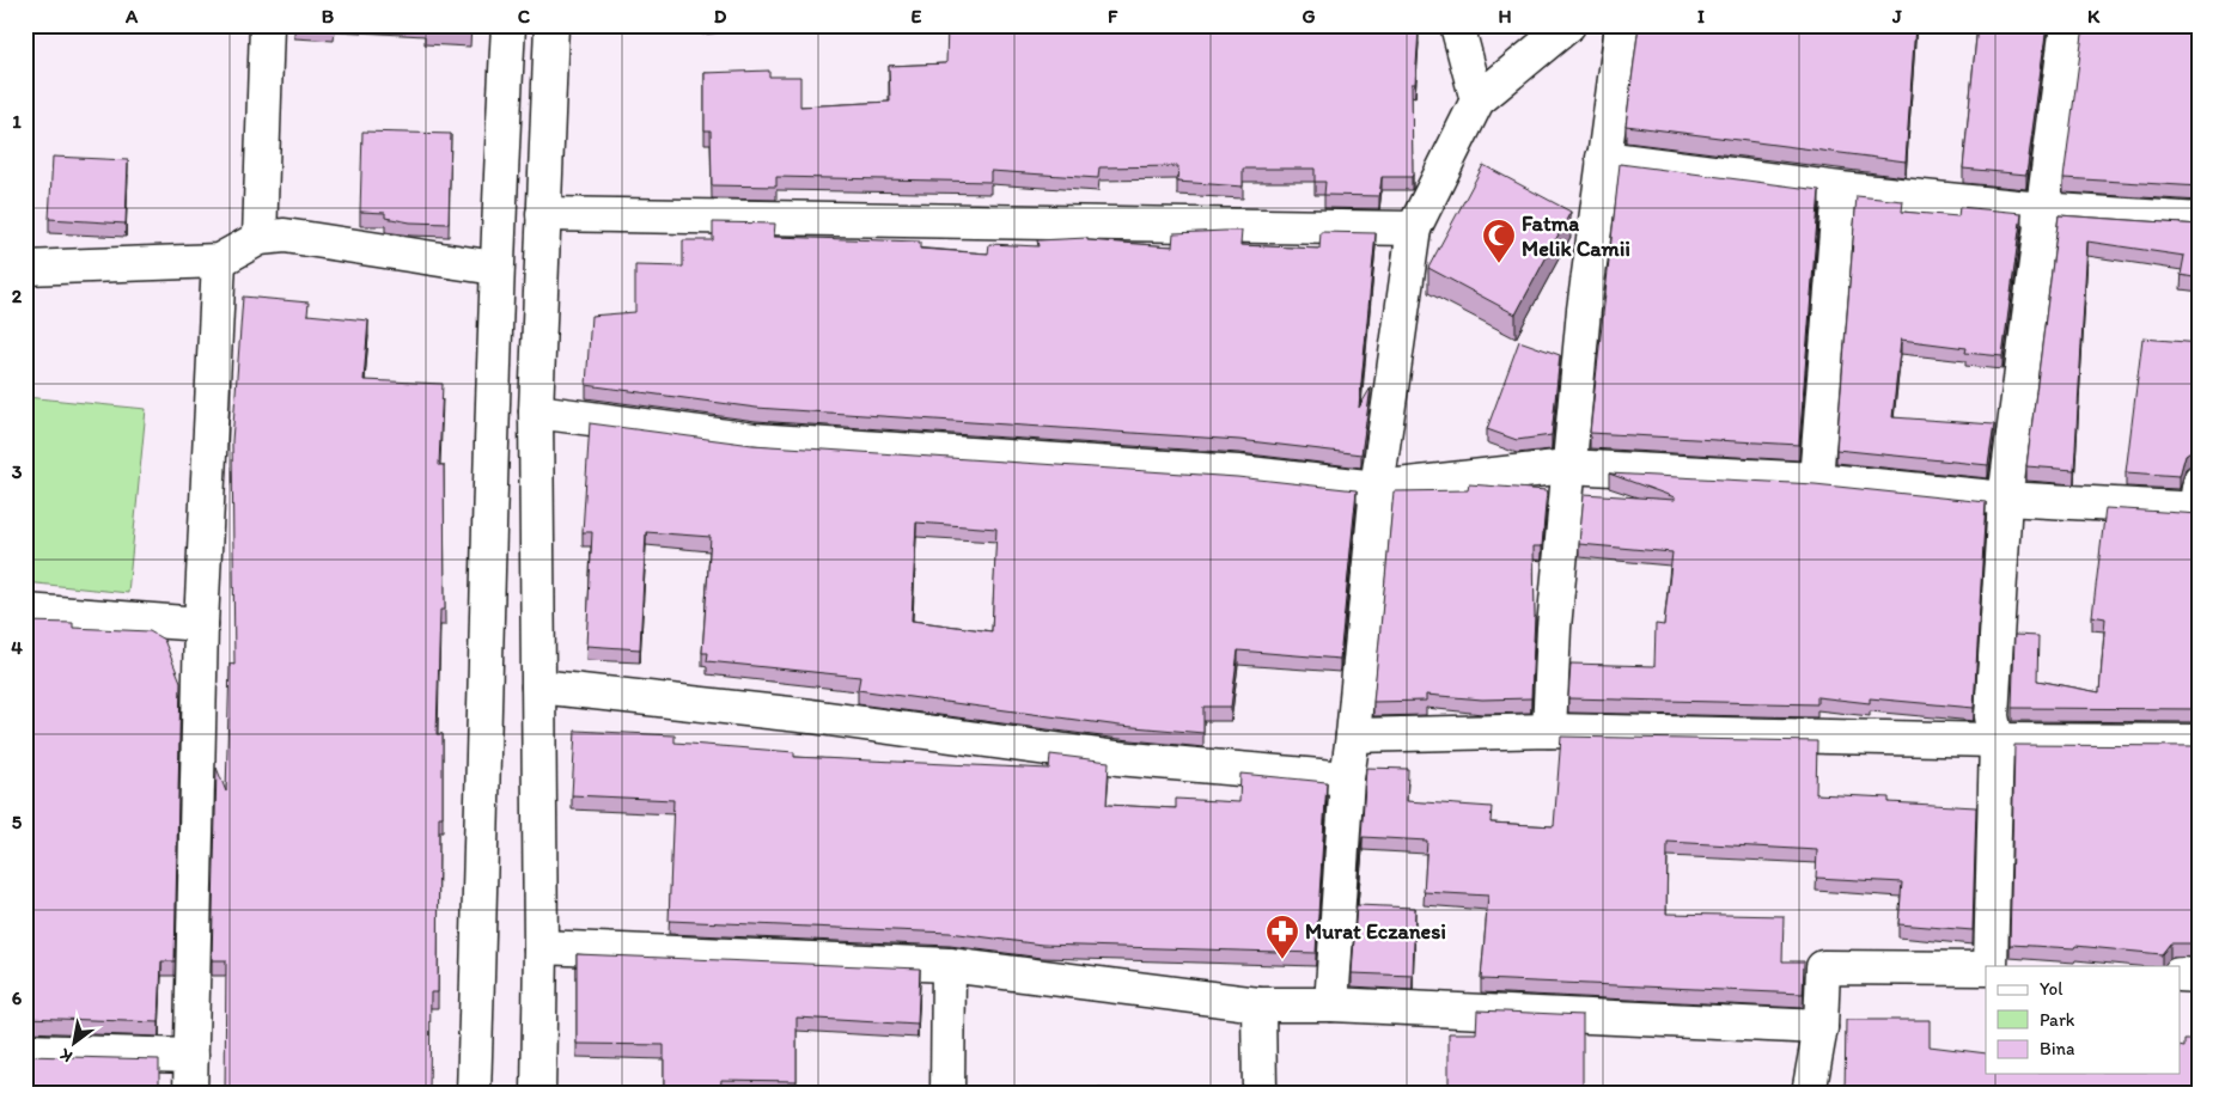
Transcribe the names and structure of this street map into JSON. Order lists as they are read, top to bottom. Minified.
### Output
{"places":{"mosque":["Fatma Melik Camii"],"pharmacy":["Murat Eczanesi"]},"legend":["Yol","Park","Bina"],"north":"bottom left","grid":{"columns":["A","B","C","D","E","F","G","H","I","J","K"],"rows":["1","2","3","4","5","6"]}}
